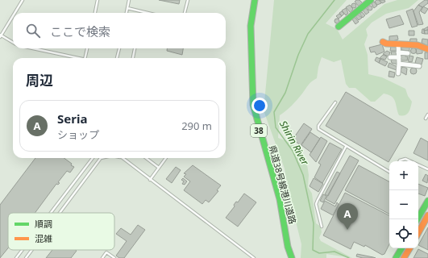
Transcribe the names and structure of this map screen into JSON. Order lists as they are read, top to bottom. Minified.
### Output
{"streets":{"main road":["38","県道38号線港川道路"]},"water":["Shirin River"],"legend":["順調","混雑"],"page":{"search":"ここで検索","heading":"周辺","list":[{"mark":"A","name":"Seria","note":"ショップ","value":"290 m"}],"map_buttons":["+","−"],"pins":"A"}}
